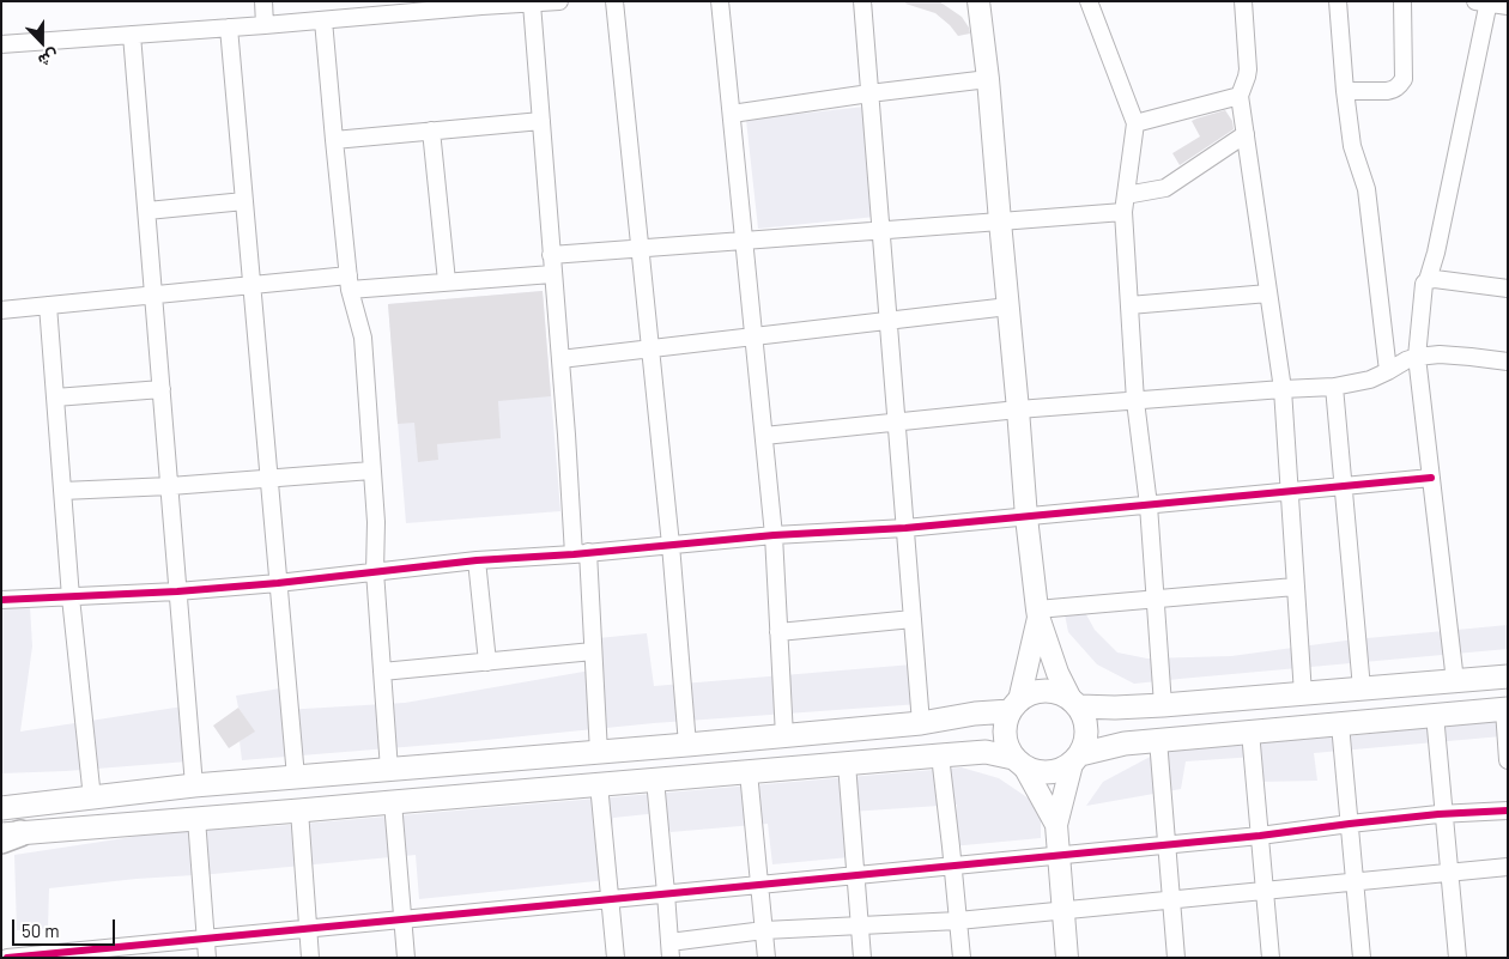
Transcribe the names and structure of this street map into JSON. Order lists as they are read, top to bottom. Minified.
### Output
{"scale_bar":"50 m","north":"bottom"}
